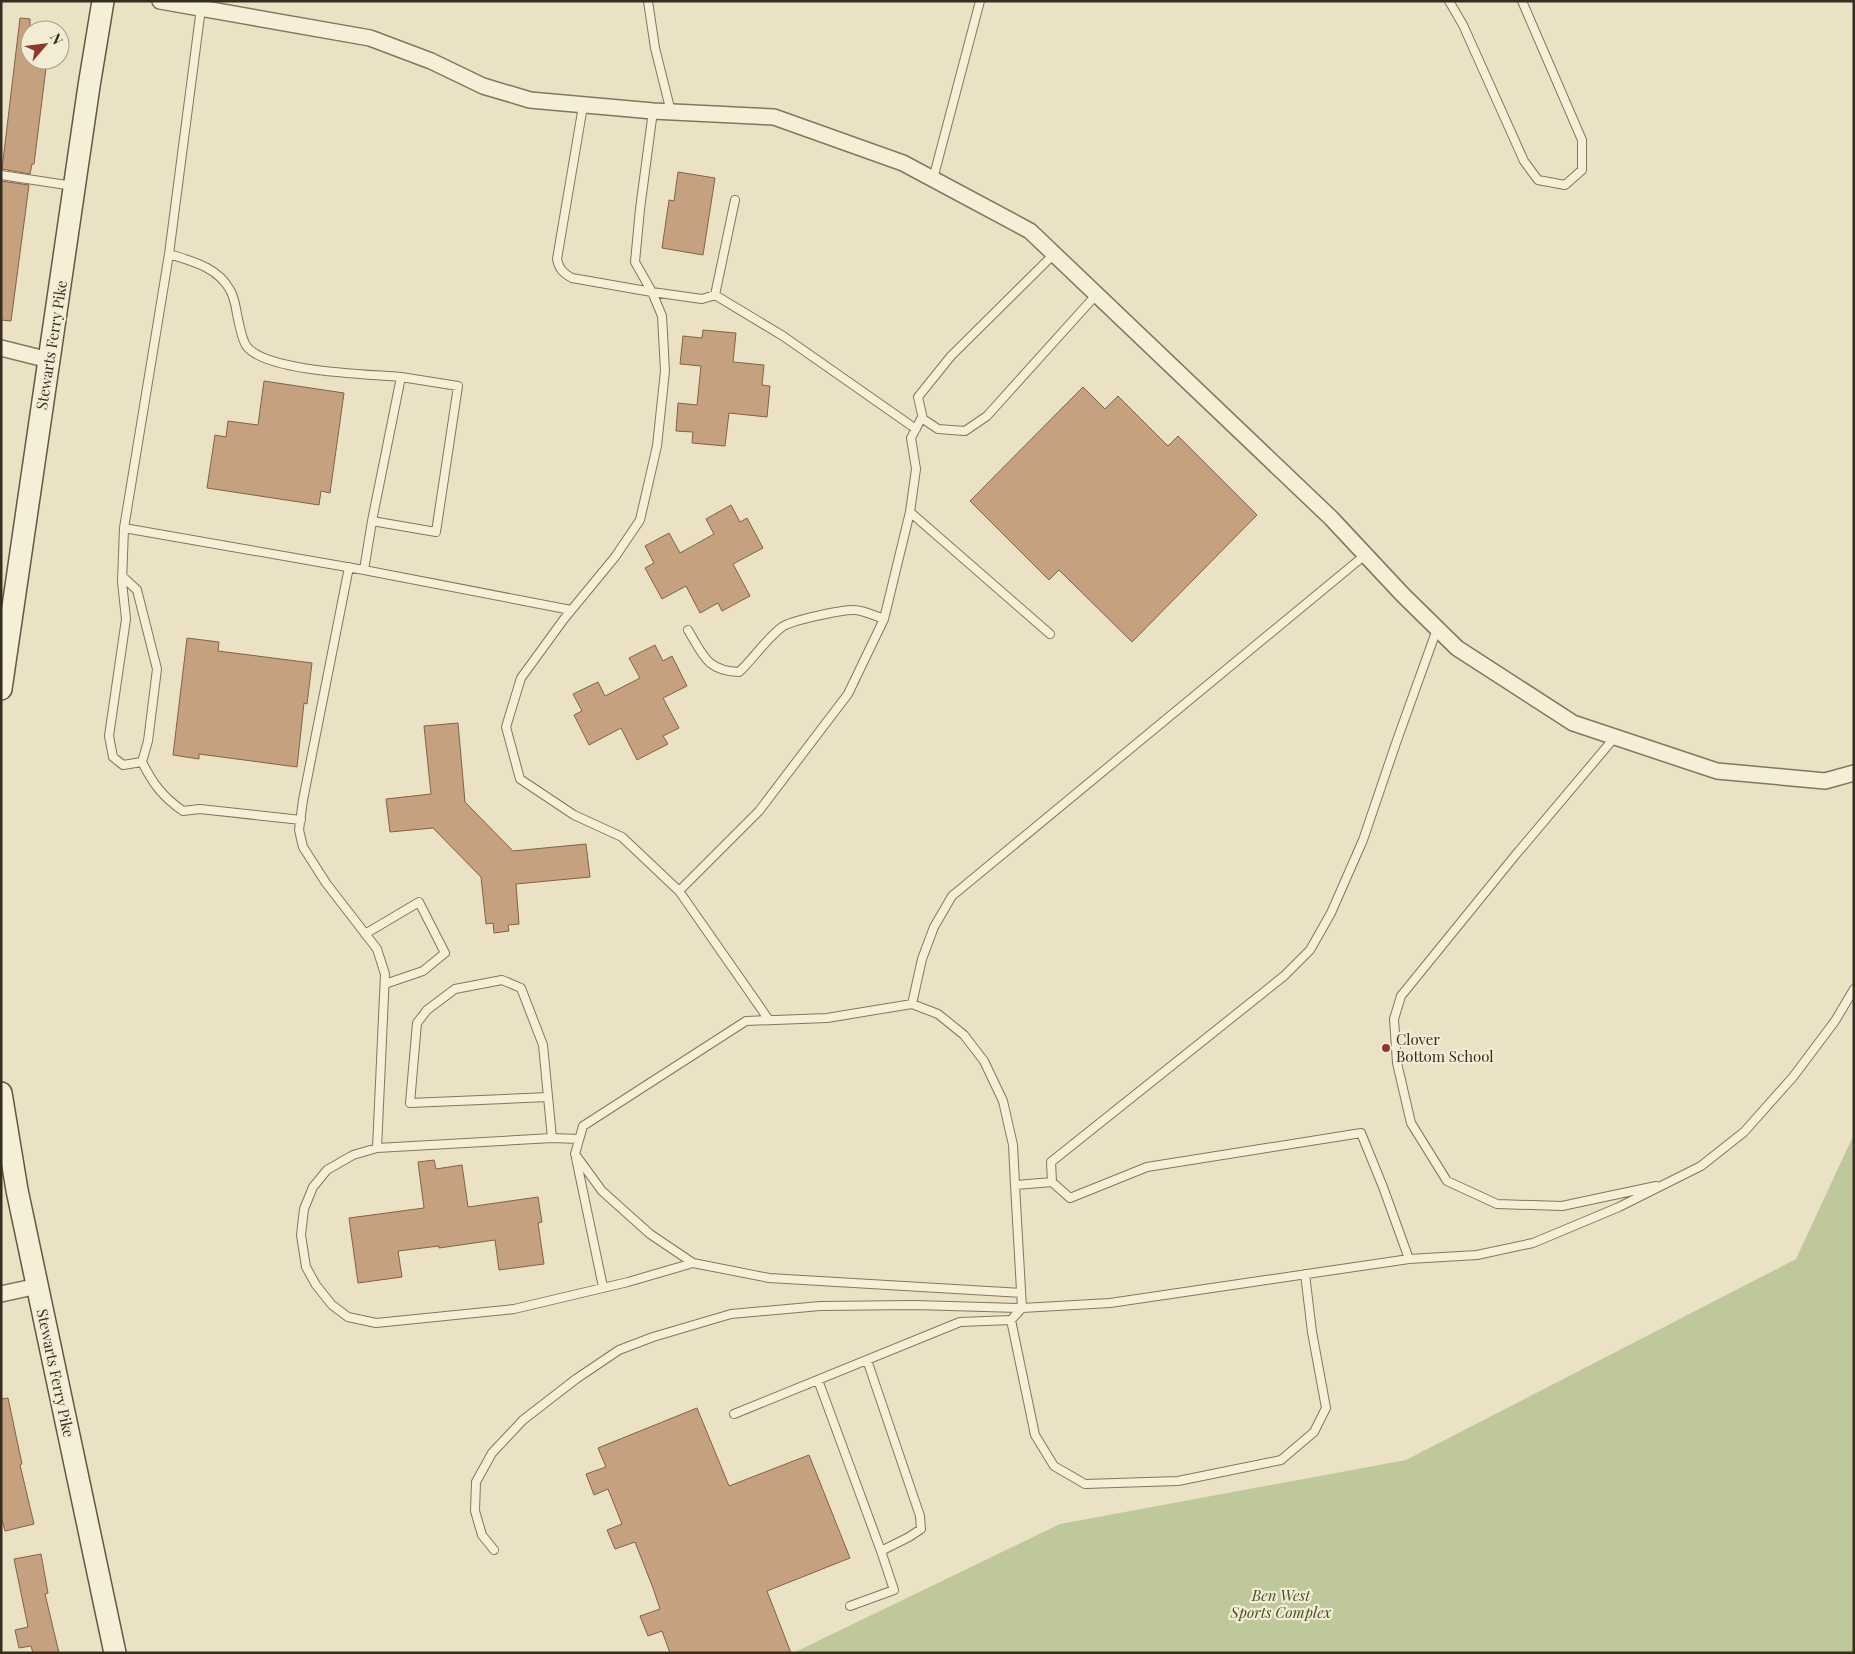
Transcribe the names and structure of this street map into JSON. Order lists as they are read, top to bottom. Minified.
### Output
{"streets":{"main road":["Stewarts Ferry Pike"]},"parks":["Ben West Sports Complex"],"places":["Clover Bottom School"],"north":"top right"}
